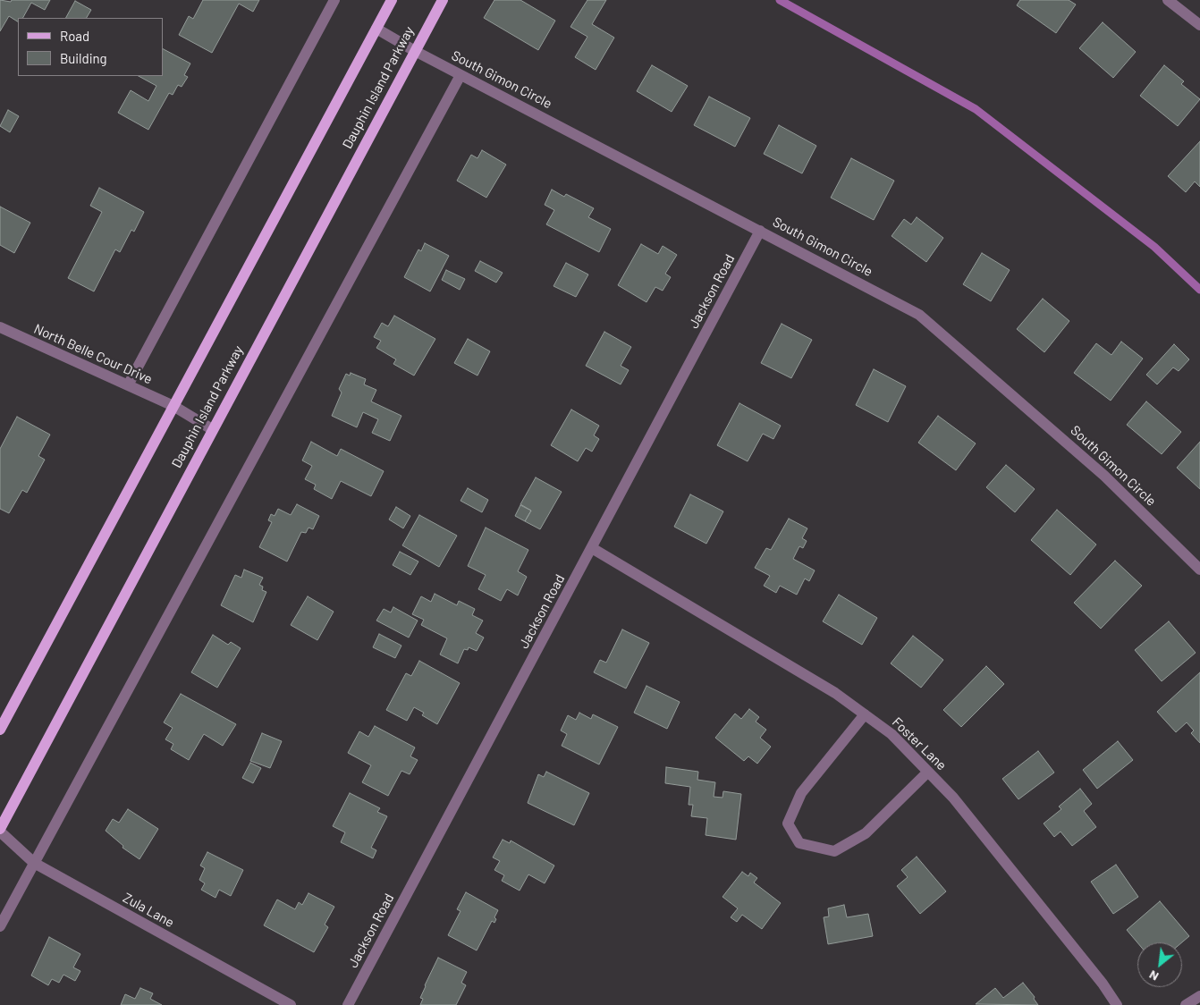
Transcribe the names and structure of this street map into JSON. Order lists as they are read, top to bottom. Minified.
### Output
{"streets":{"main road":["Dauphin Island Parkway"],"street":["South Gimon Circle","Jackson Road","North Belle Cour Drive","Foster Lane","Zula Lane"]},"crossings":[["South Gimon Circle","Dauphin Island Parkway"],["South Gimon Circle","Jackson Road"],["Dauphin Island Parkway","North Belle Cour Drive"],["Dauphin Island Parkway","Zula Lane"],["Jackson Road","Foster Lane"]],"legend":["Road","Building"],"north":"bottom left"}
